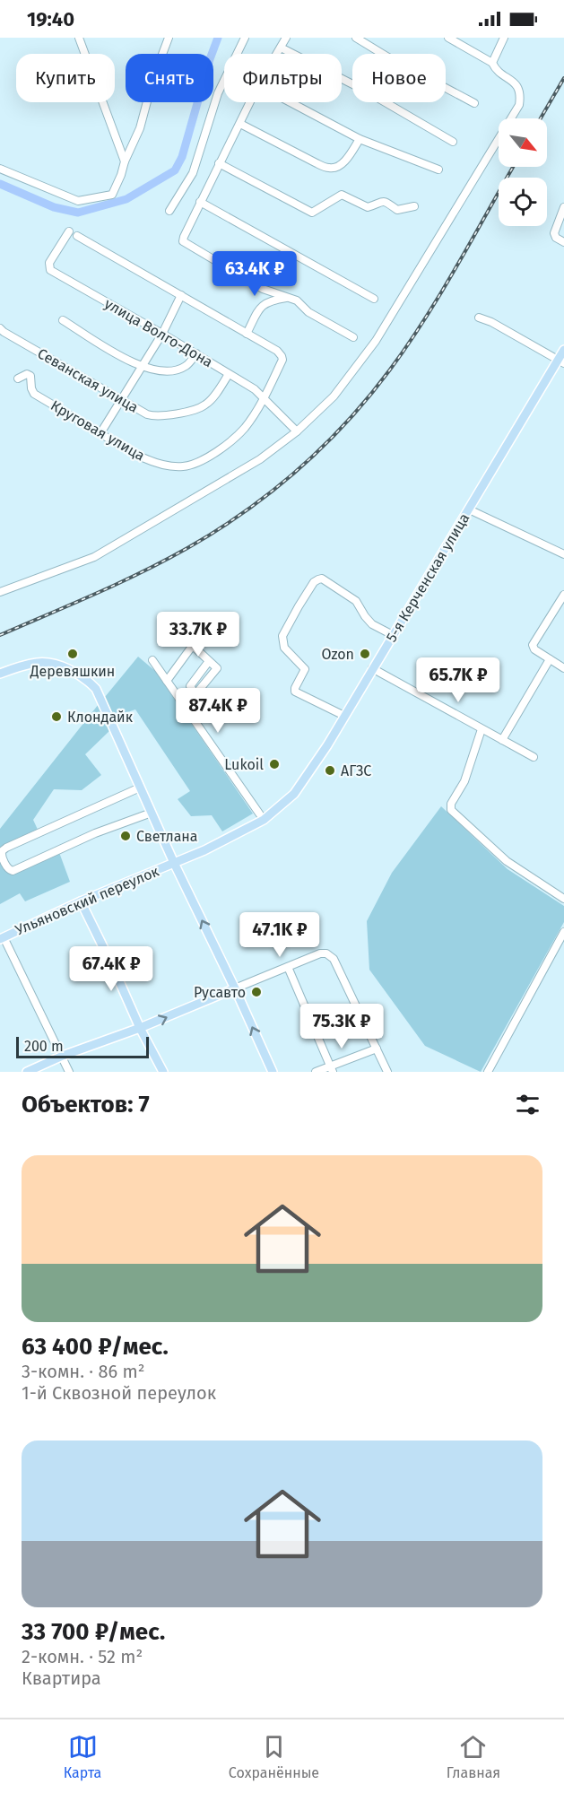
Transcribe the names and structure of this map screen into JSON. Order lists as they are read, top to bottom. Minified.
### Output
{"streets":{"main road":["5-я Керченская улица","Ульяновский переулок"],"street":["улица Волго-Дона","Севанская улица","Круговая улица"]},"crossings":[["улица Волго-Дона","Севанская улица"],["улица Волго-Дона","Круговая улица"],["5-я Керченская улица","Ульяновский переулок"]],"places":["Деревяшкин","Ozon","Клондайк","Lukoil","АГЗС","Светлана","Русавто"],"scale_bar":"200 m","north":"bottom right","page":{"status":"19:40","chip":["Купить","Снять","Фильтры","Новое"],"price":["63.4K ₽","33.7K ₽","65.7K ₽","87.4K ₽","47.1K ₽","67.4K ₽","75.3K ₽"],"scale":"200 m","heading":"Объектов: 7","list":[{"name":"63 400 ₽/мес.","note":"3-комн. · 86 m² · 1-й Сквозной переулок"},{"name":"33 700 ₽/мес.","note":"2-комн. · 52 m² · Квартира"}],"tabs":["Карта","Сохранённые","Главная"]}}
